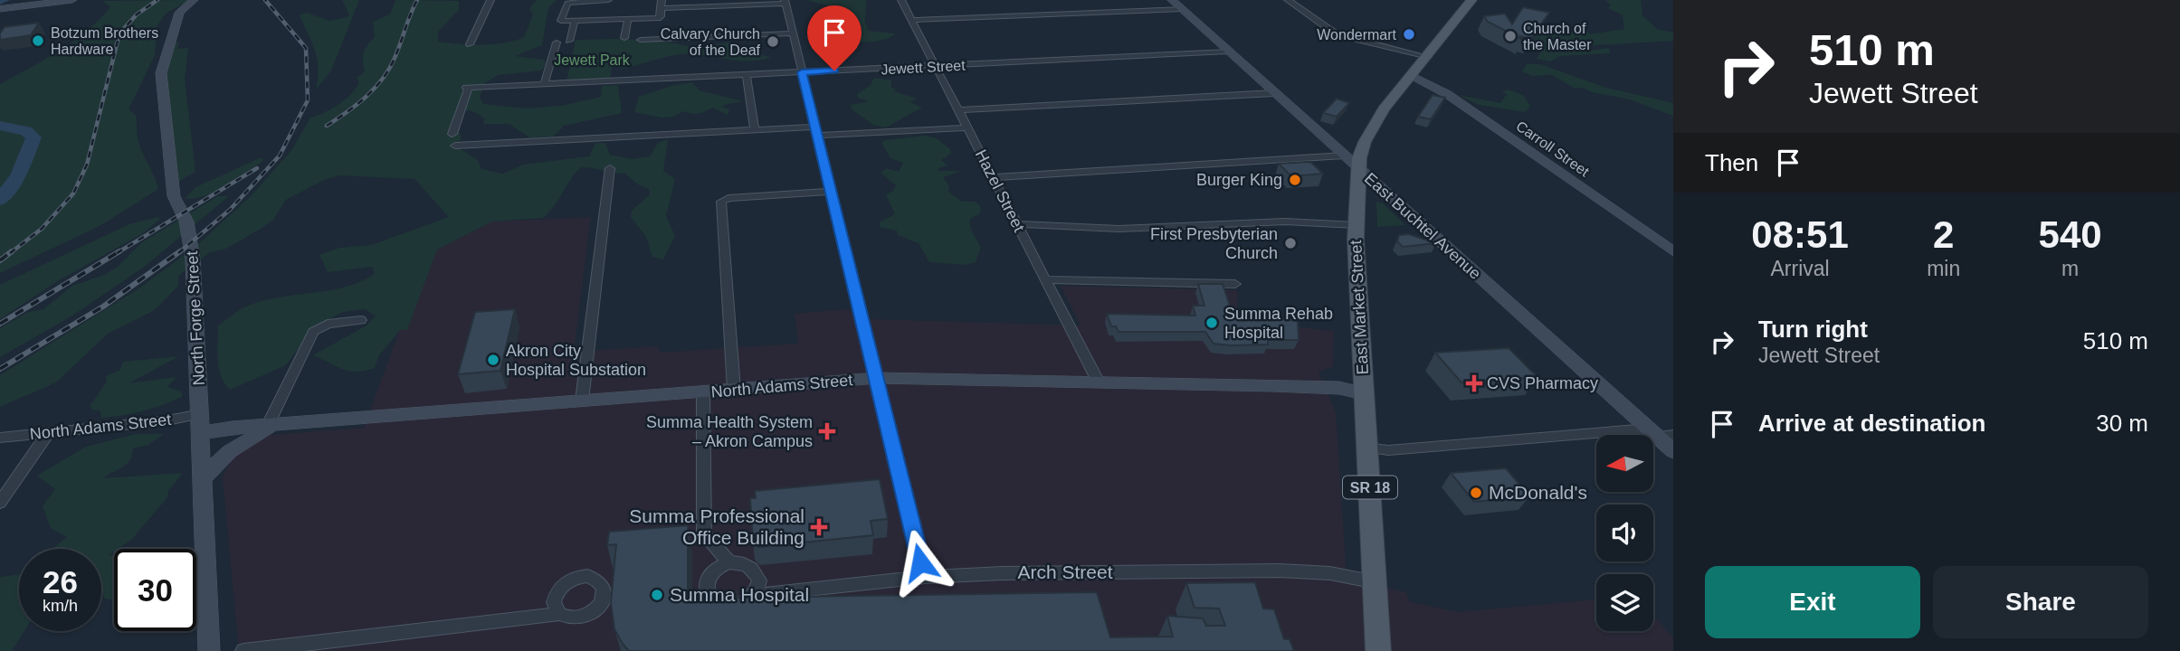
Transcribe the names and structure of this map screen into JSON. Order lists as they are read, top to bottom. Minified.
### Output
{"streets":{"main road":["East Market Street","SR 18"],"street":["Jewett Street","Carroll Street","Hazel Street","East Buchtel Avenue","North Forge Street","North Adams Street","Arch Street"]},"crossings":[["Jewett Street","Hazel Street"],["Jewett Street","East Buchtel Avenue"],["Carroll Street","East Market Street"],["Hazel Street","North Adams Street"],["East Buchtel Avenue","East Market Street"],["East Market Street","North Adams Street"],["East Market Street","Arch Street"],["North Forge Street","North Adams Street"]],"parks":["Jewett Park"],"places":{"other":["Wondermart","Church of the Master","Botzum Brothers Hardware","Calvary Church of the Deaf","Burger King","First Presbyterian Church","Summa Rehab Hospital","Akron City Hospital Substation","McDonald's","Summa Hospital"],"health":["CVS Pharmacy","Summa Health System – Akron Campus","Summa Professional Office Building"]},"north":"left","page":{"turn":["510 m","Jewett Street"],"then":"Then","eta":["08:51","Arrival","2","min","540","m"],"list":[{"name":"Turn right","note":"Jewett Street","value":"510 m"},{"name":"Arrive at destination","value":"30 m"}],"speed":"26 km/h","limit":"30","buttons":["Exit","Share"]}}
